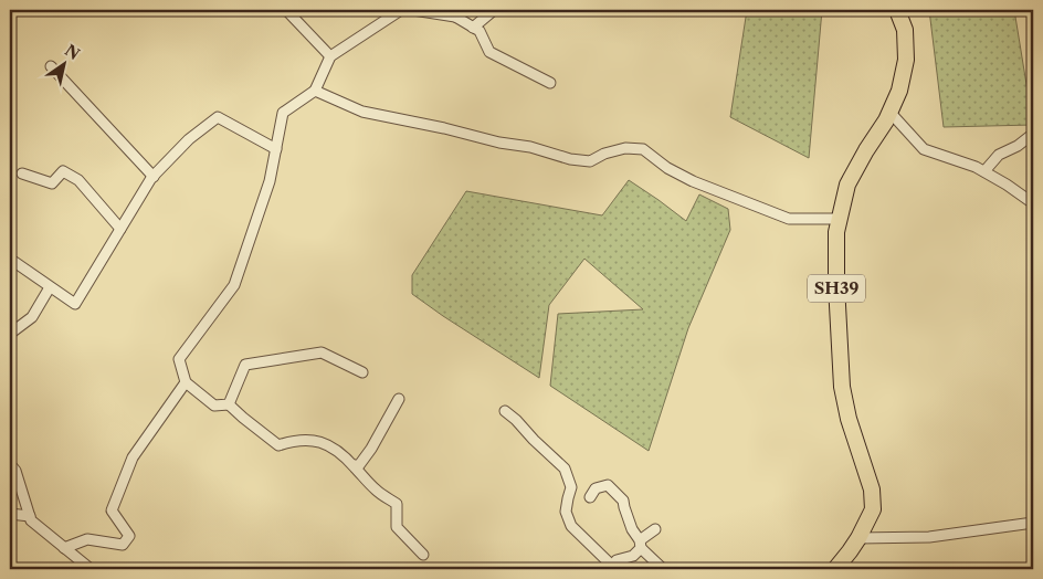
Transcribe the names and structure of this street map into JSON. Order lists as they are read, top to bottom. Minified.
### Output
{"streets":{"main road":["SH39"]},"north":"top right"}
